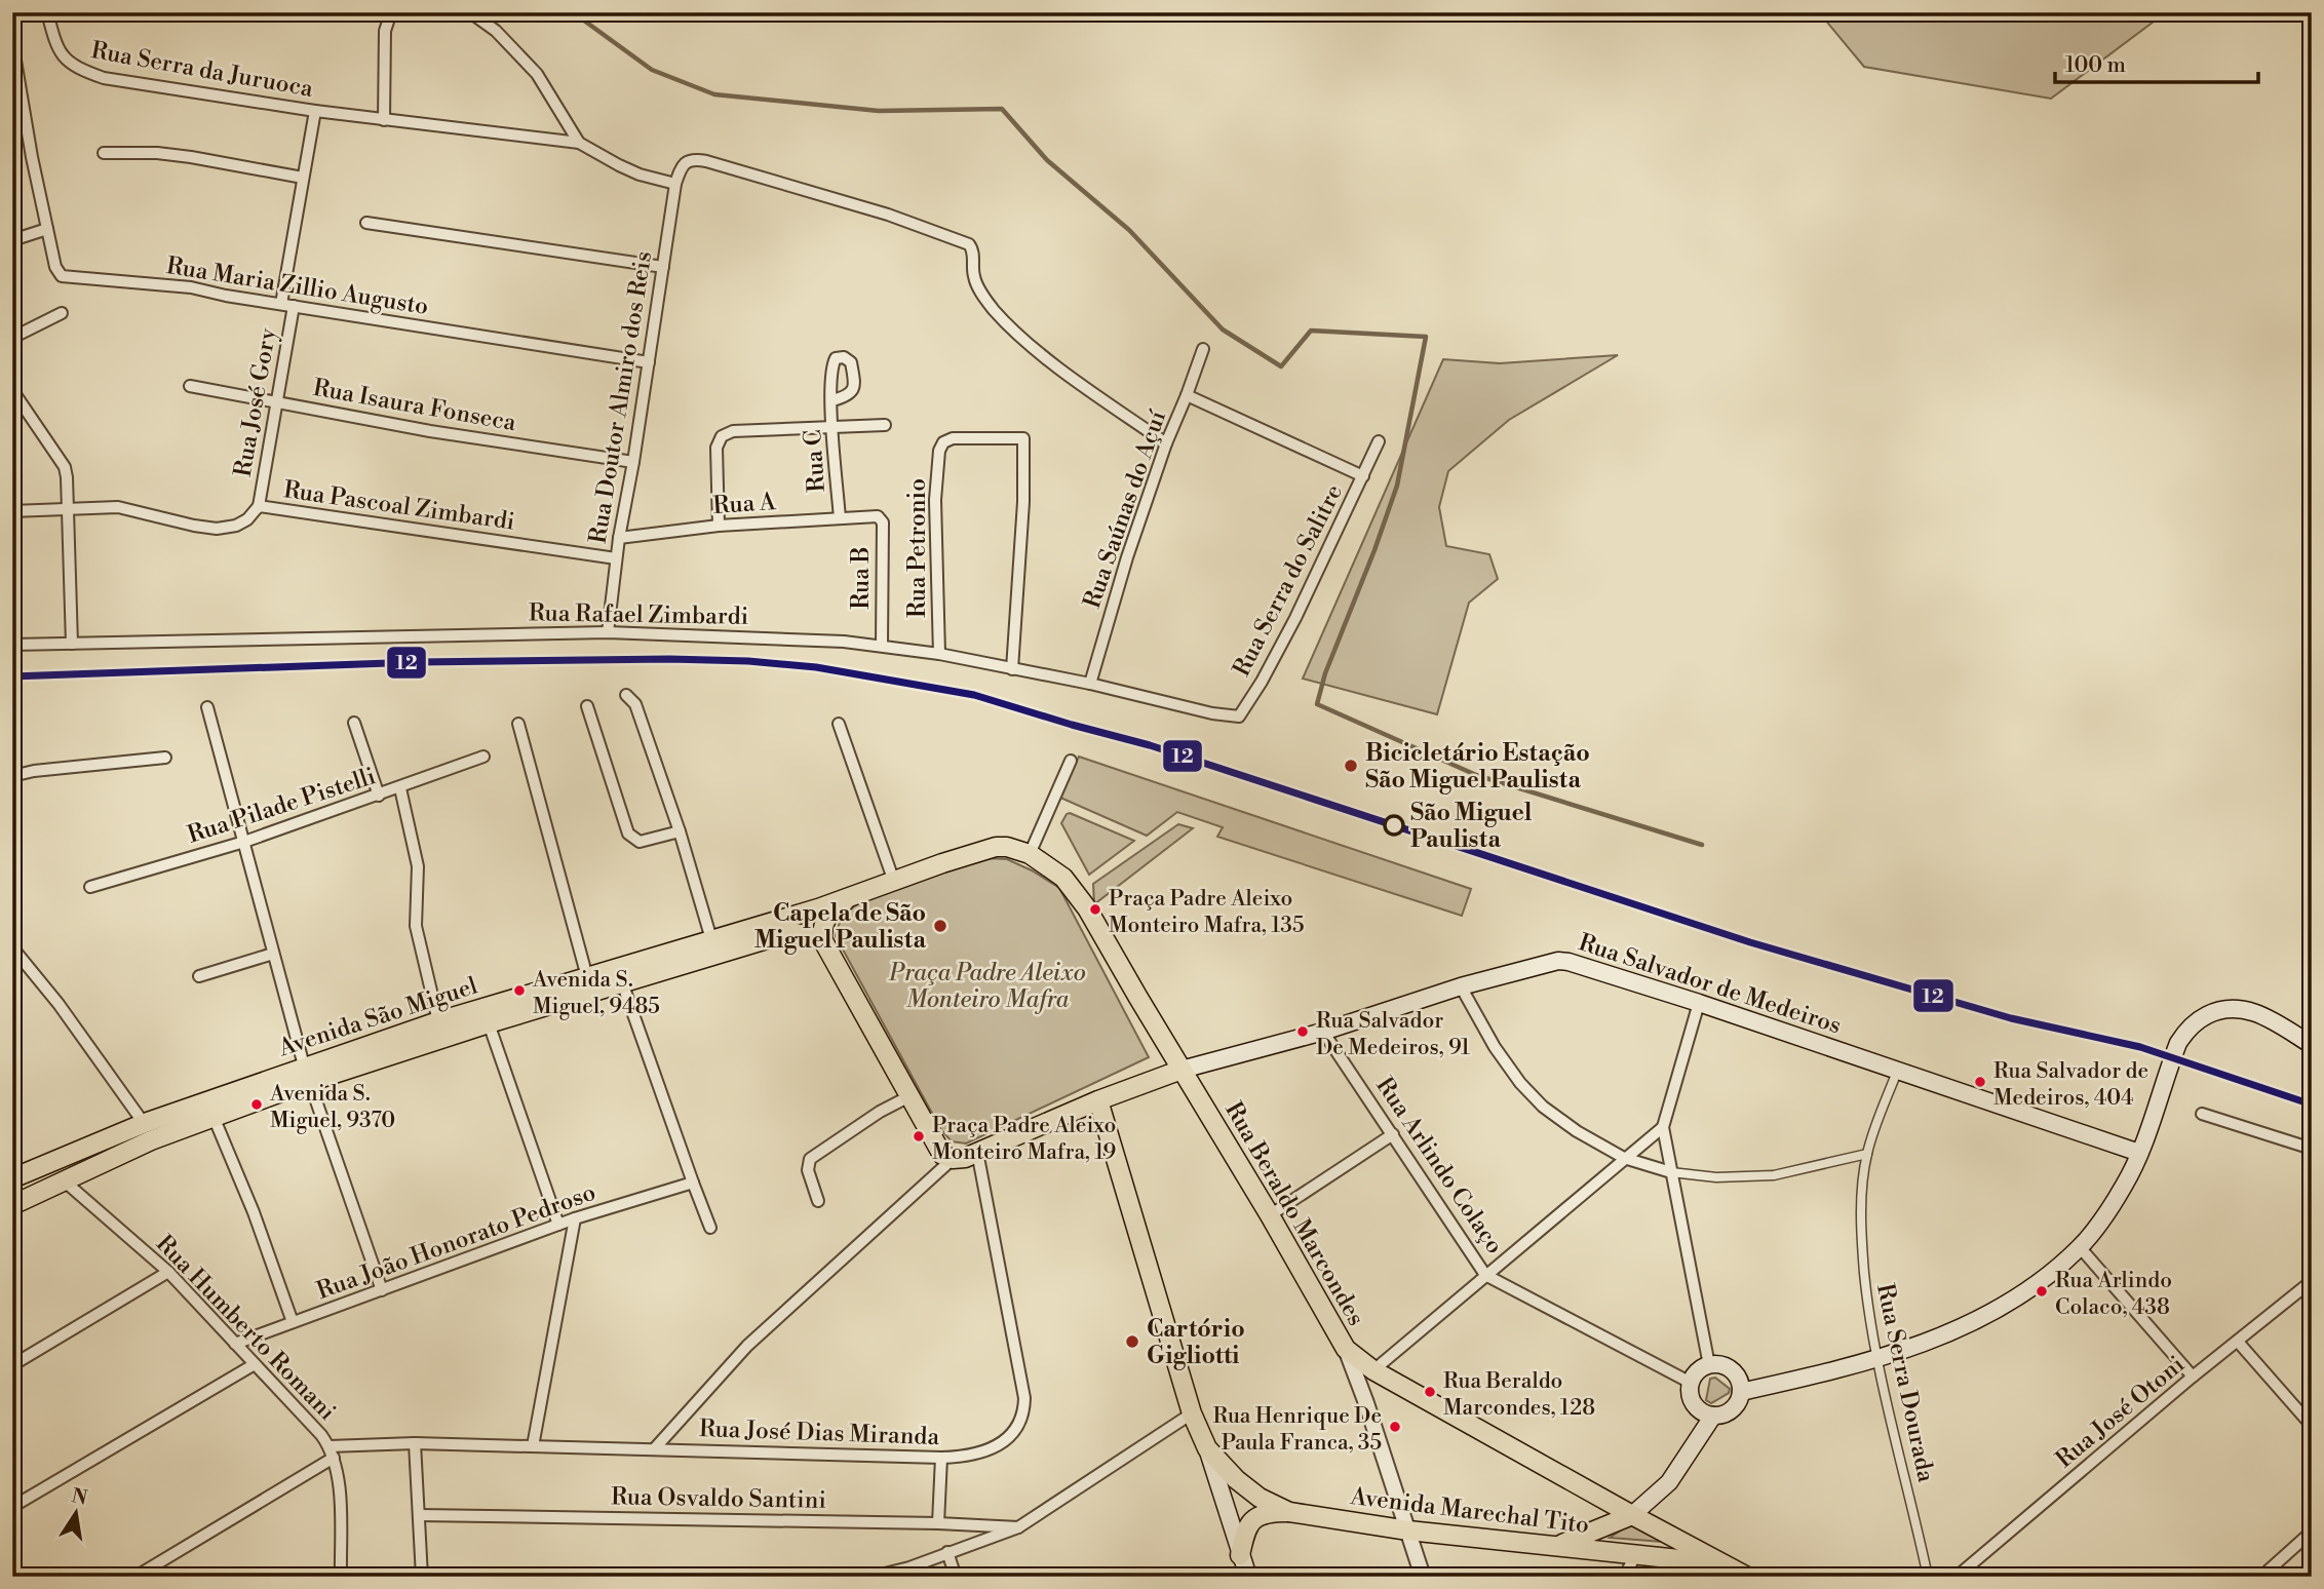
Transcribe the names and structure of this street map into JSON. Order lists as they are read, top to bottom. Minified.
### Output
{"streets":{"main road":["Rua Salvador de Medeiros","Avenida São Miguel","Rua Beraldo Marcondes","Avenida Marechal Tito"],"street":["Rua Serra da Juruoca","Rua Maria Zillio Augusto","Rua Doutor Almiro dos Reis","Rua José Gory","Rua Isaura Fonseca","Rua C","Rua A","Rua Pascoal Zimbardi","Rua Saúnas do Açuí","Rua Petronio","Rua B","Rua Serra do Salitre","Rua Rafael Zimbardi","Rua Pilade Pistelli","Rua Arlindo Colaço","Rua João Honorato Pedroso","Rua Humberto Romani","Rua Serra Dourada","Rua José Otoni","Rua José Dias Miranda","Rua Osvaldo Santini"]},"crossings":[["Rua Serra da Juruoca","Rua José Gory"],["Rua Maria Zillio Augusto","Rua Doutor Almiro dos Reis"],["Rua Maria Zillio Augusto","Rua José Gory"],["Rua Doutor Almiro dos Reis","Rua Isaura Fonseca"],["Rua Doutor Almiro dos Reis","Rua A"],["Rua Doutor Almiro dos Reis","Rua Pascoal Zimbardi"],["Rua Doutor Almiro dos Reis","Rua Saúnas do Açuí"],["Rua Doutor Almiro dos Reis","Rua Rafael Zimbardi"],["Rua José Gory","Rua Isaura Fonseca"],["Rua José Gory","Rua Pascoal Zimbardi"],["Rua C","Rua A"],["Rua A","Rua B"],["Rua Saúnas do Açuí","Rua Serra do Salitre"],["Rua Saúnas do Açuí","Rua Rafael Zimbardi"],["Rua Petronio","Rua Rafael Zimbardi"],["Rua B","Rua Rafael Zimbardi"],["Rua Serra do Salitre","Rua Rafael Zimbardi"],["Rua Salvador de Medeiros","Rua Arlindo Colaço"],["Rua Salvador de Medeiros","Rua Beraldo Marcondes"],["Rua Salvador de Medeiros","Rua Serra Dourada"],["Rua Salvador de Medeiros","Avenida Marechal Tito"],["Avenida São Miguel","Rua Beraldo Marcondes"],["Avenida São Miguel","Rua Humberto Romani"],["Rua Beraldo Marcondes","Avenida Marechal Tito"],["Rua João Honorato Pedroso","Rua Humberto Romani"],["Rua Humberto Romani","Rua José Dias Miranda"]],"parks":["Praça Padre Aleixo Monteiro Mafra"],"places":["Bicicletário Estação São Miguel Paulista","São Miguel Paulista","Praça Padre Aleixo Monteiro Mafra, 135","Capela de São Miguel Paulista","Avenida S. Miguel, 9485","Rua Salvador De Medeiros, 91","Rua Salvador de Medeiros, 404","Avenida S. Miguel, 9370","Praça Padre Aleixo Monteiro Mafra, 19","Rua Arlindo Colaco, 438","Cartório Gigliotti","Rua Beraldo Marcondes, 128","Rua Henrique De Paula Franca, 35"],"lines":["transit line 12"],"scale_bar":"100 m","north":"top"}
